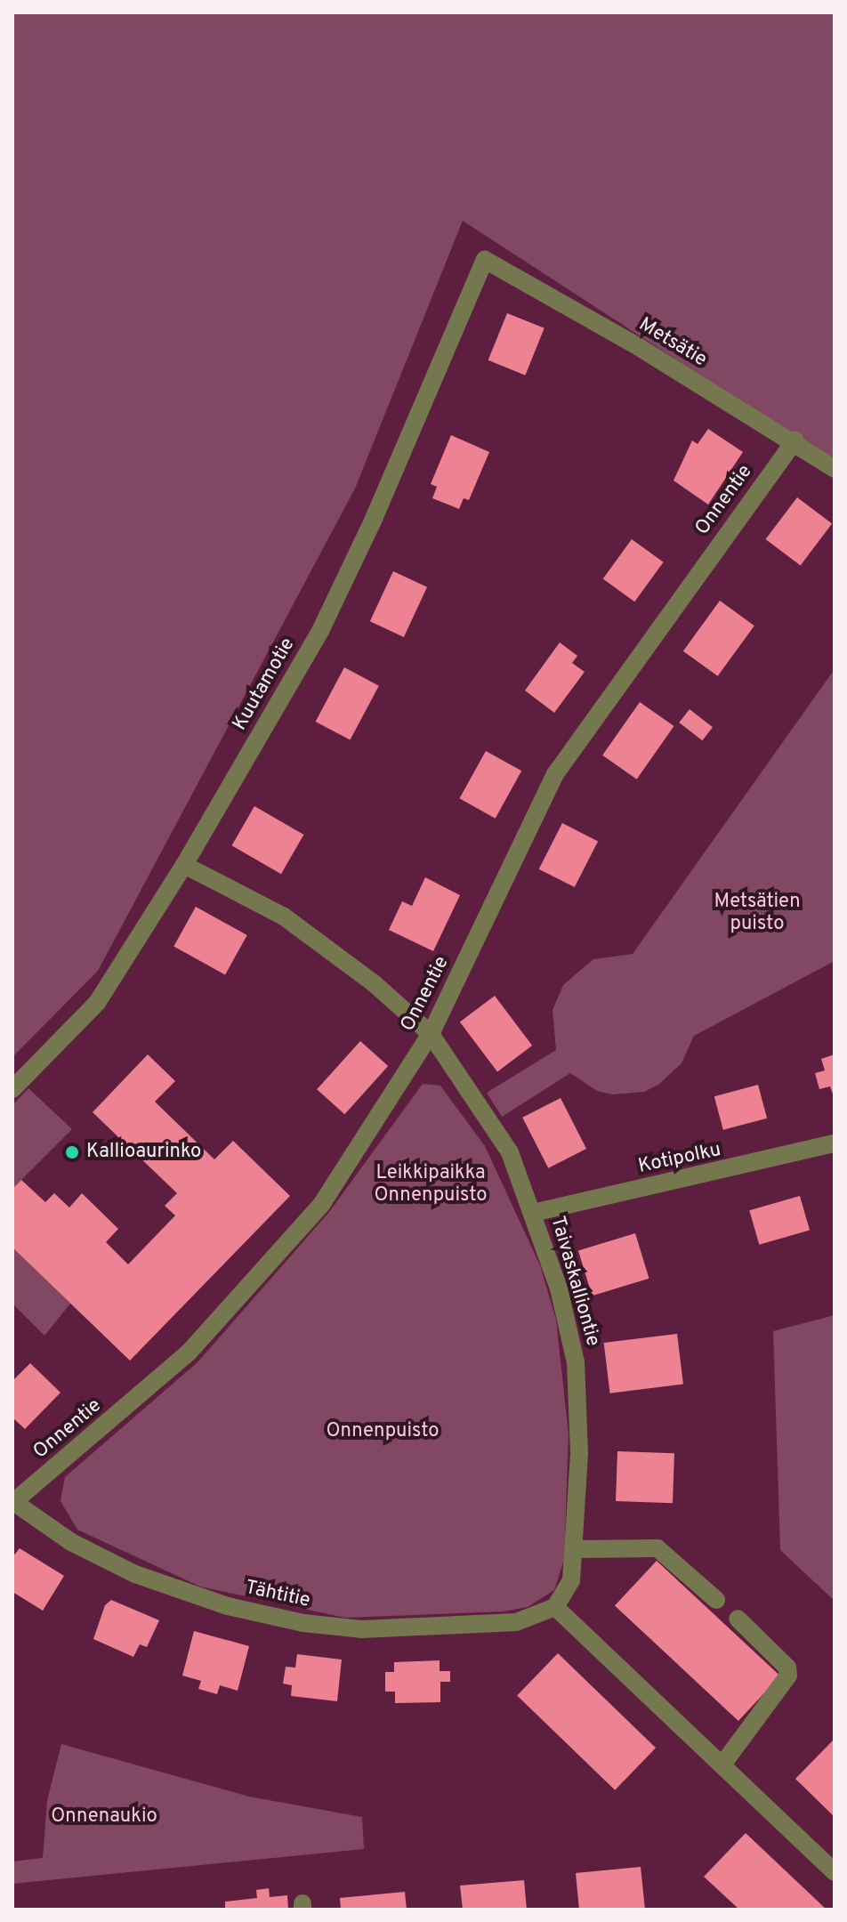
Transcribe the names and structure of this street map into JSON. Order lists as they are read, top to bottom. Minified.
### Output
{"streets":{"street":["Metsätie","Onnentie","Kuutamotie","Kotipolku","Taivaskalliontie","Tähtitie"]},"crossings":[["Metsätie","Onnentie"],["Metsätie","Kuutamotie"],["Onnentie","Taivaskalliontie"],["Onnentie","Tähtitie"],["Kuutamotie","Taivaskalliontie"],["Kotipolku","Taivaskalliontie"],["Taivaskalliontie","Tähtitie"]],"parks":["Metsätien puisto","Leikkipaikka Onnenpuisto","Onnenpuisto","Onnenaukio"],"places":["Kallioaurinko"]}
